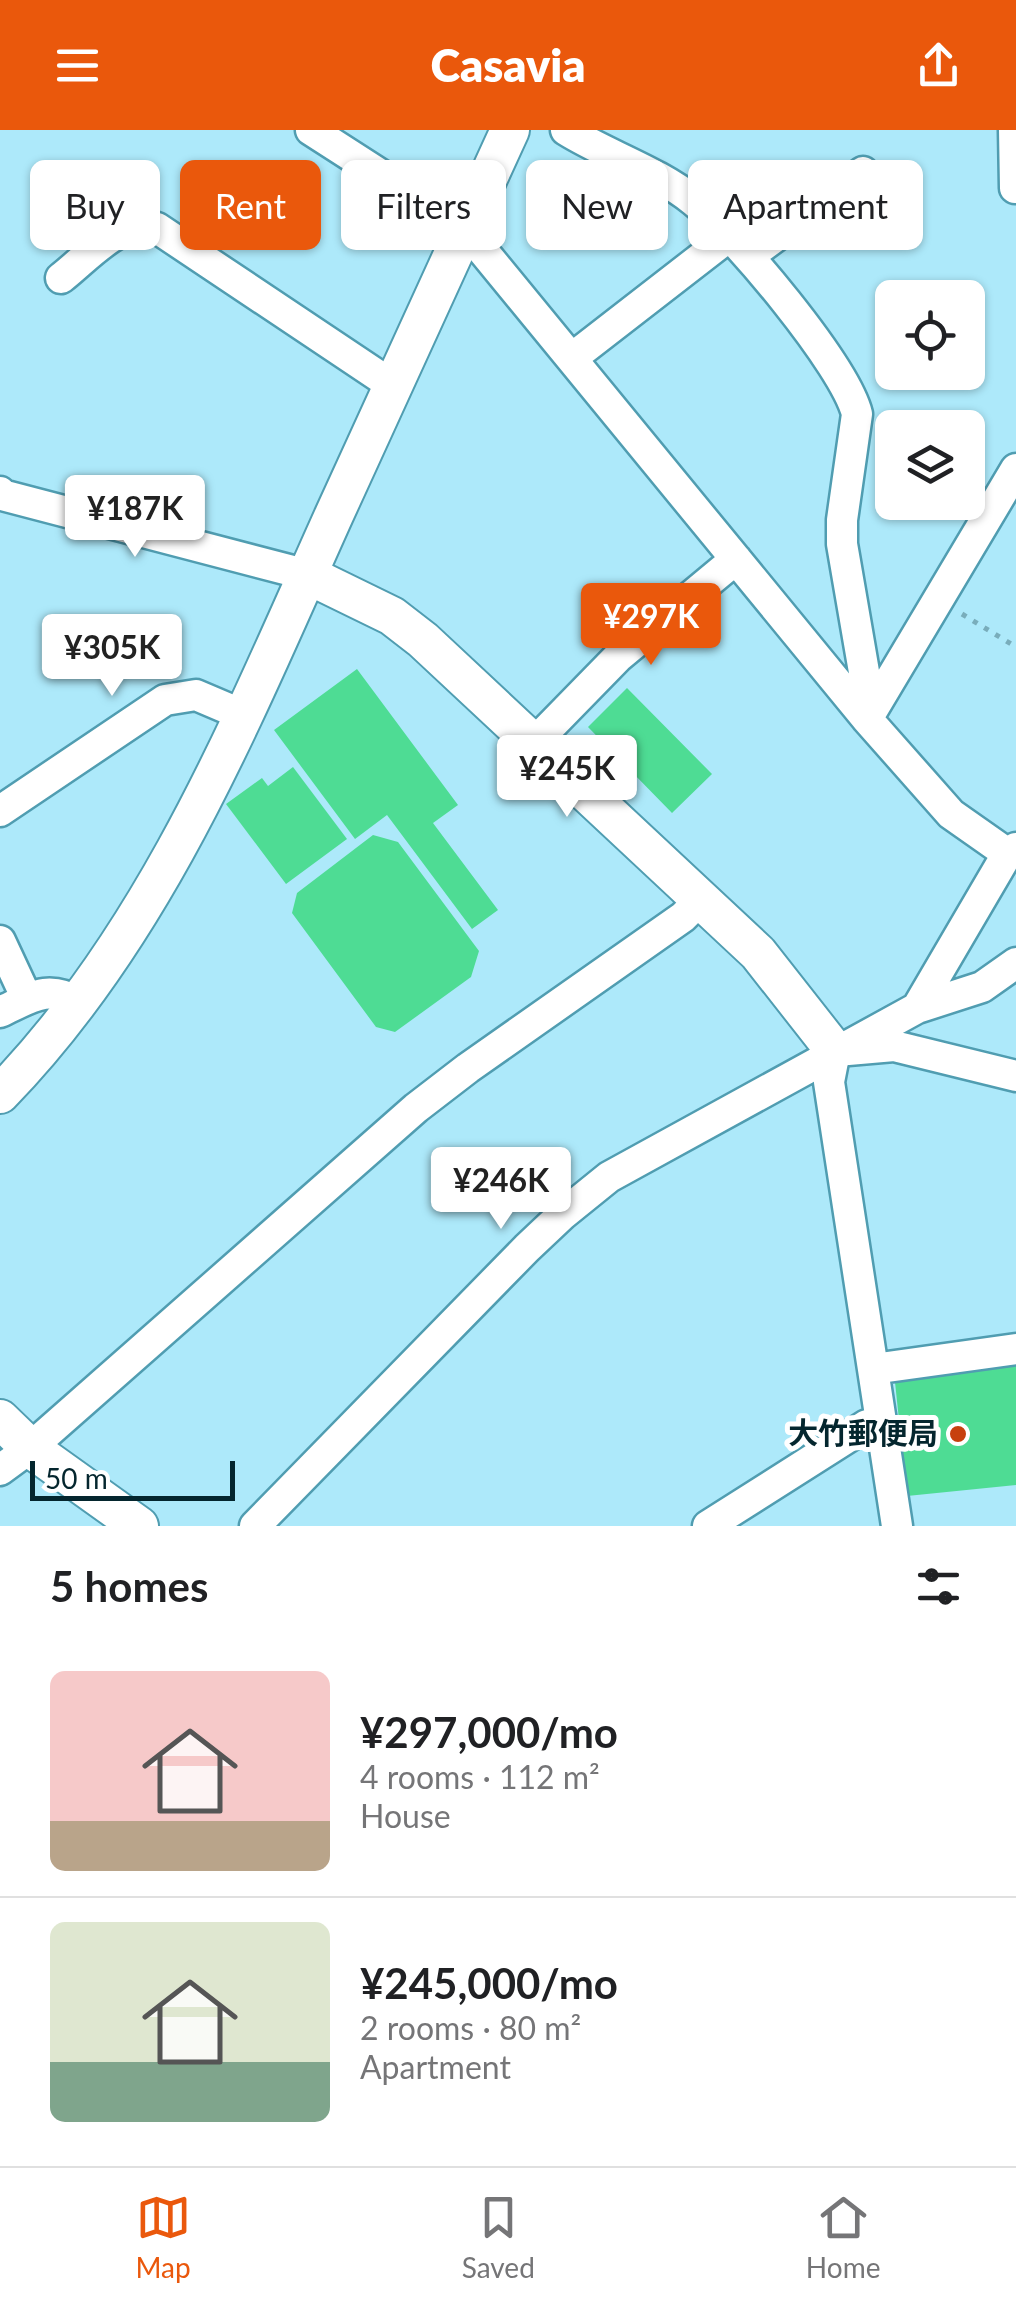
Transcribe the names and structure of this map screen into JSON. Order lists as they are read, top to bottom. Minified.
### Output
{"places":["大竹郵便局"],"scale_bar":"50 m","page":{"header":"Casavia","chip":["Buy","Rent","Filters","New","Apartment"],"price":["¥187K","¥297K","¥305K","¥245K","¥246K"],"scale":"50 m","heading":"5 homes","list":[{"name":"¥297,000/mo","note":"4 rooms · 112 m² · House"},{"name":"¥245,000/mo","note":"2 rooms · 80 m² · Apartment"}],"tabs":["Map","Saved","Home"]}}
